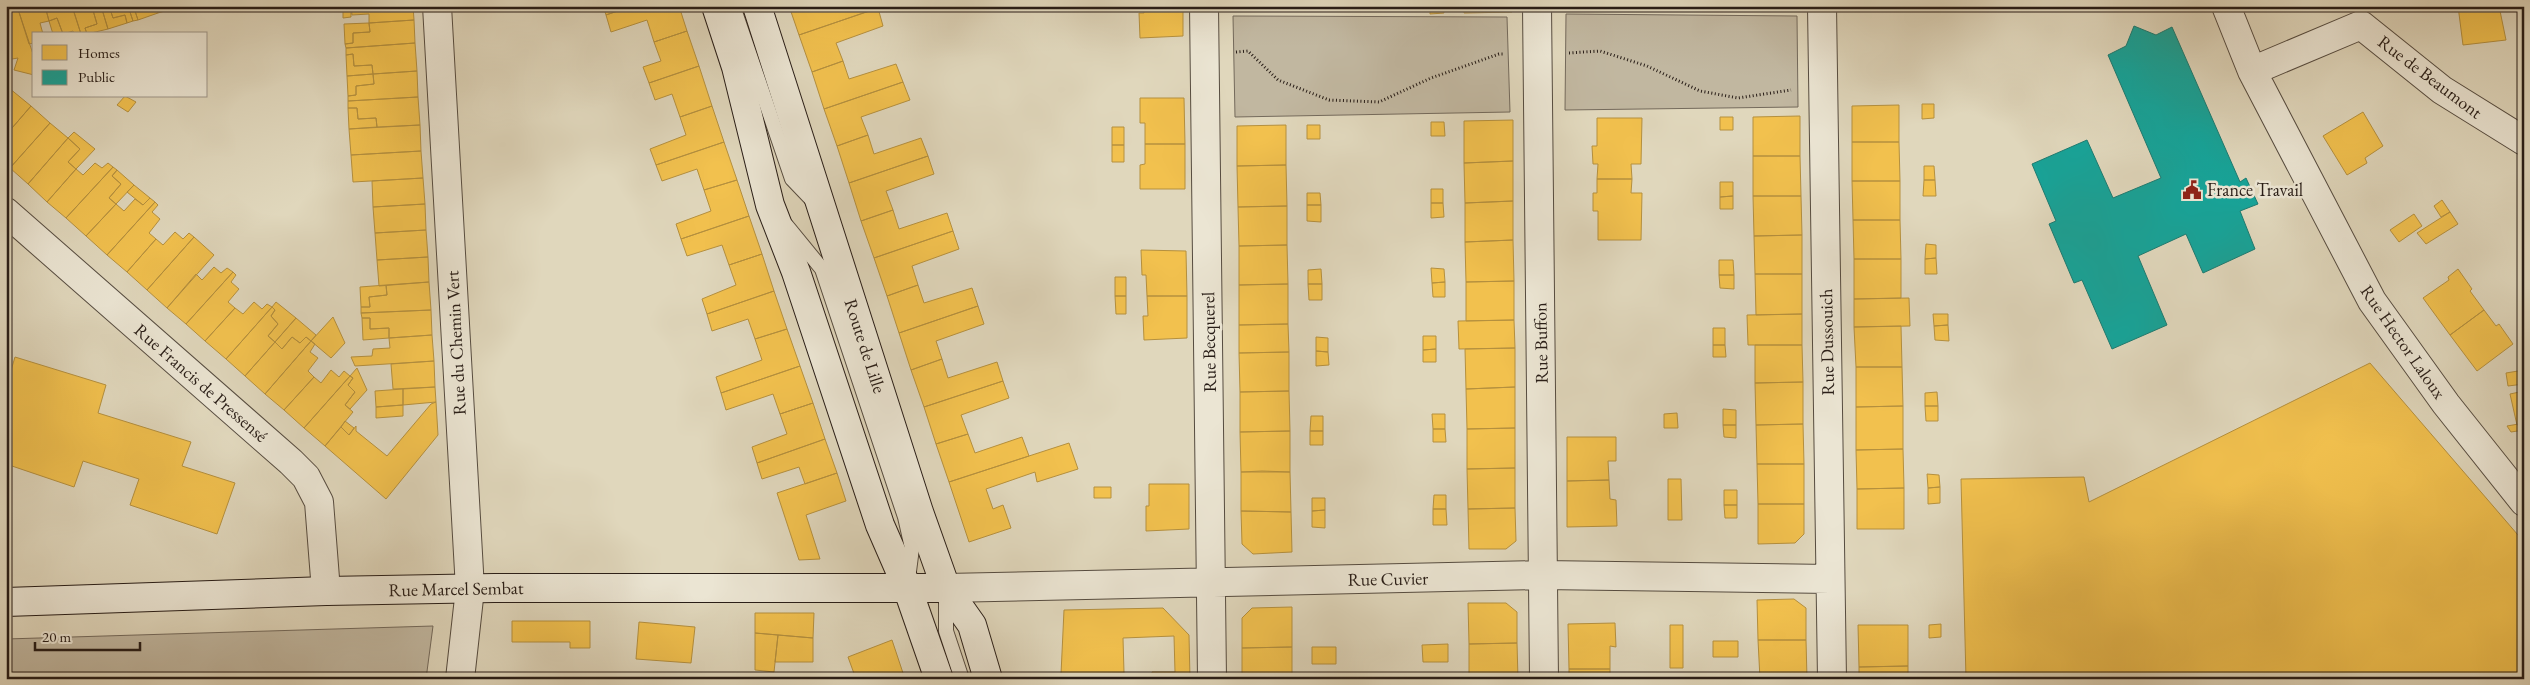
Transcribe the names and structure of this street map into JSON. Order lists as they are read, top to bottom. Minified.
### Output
{"streets":{"street":["Rue de Beaumont","Rue Becquerel","Rue Dussouich","Rue Hector Laloux","Rue du Chemin Vert","Rue Buffon","Route de Lille","Rue Francis de Pressensé","Rue Cuvier","Rue Marcel Sembat"]},"crossings":[["Rue de Beaumont","Rue Hector Laloux"],["Rue Becquerel","Rue Cuvier"],["Rue Dussouich","Rue Cuvier"],["Rue du Chemin Vert","Rue Marcel Sembat"],["Rue Buffon","Rue Cuvier"],["Route de Lille","Rue Cuvier"],["Route de Lille","Rue Marcel Sembat"],["Rue Francis de Pressensé","Rue Marcel Sembat"],["Rue Cuvier","Rue Marcel Sembat"]],"places":{"public building":["France Travail"]},"legend":["Homes","Public"],"scale_bar":"20 m"}
